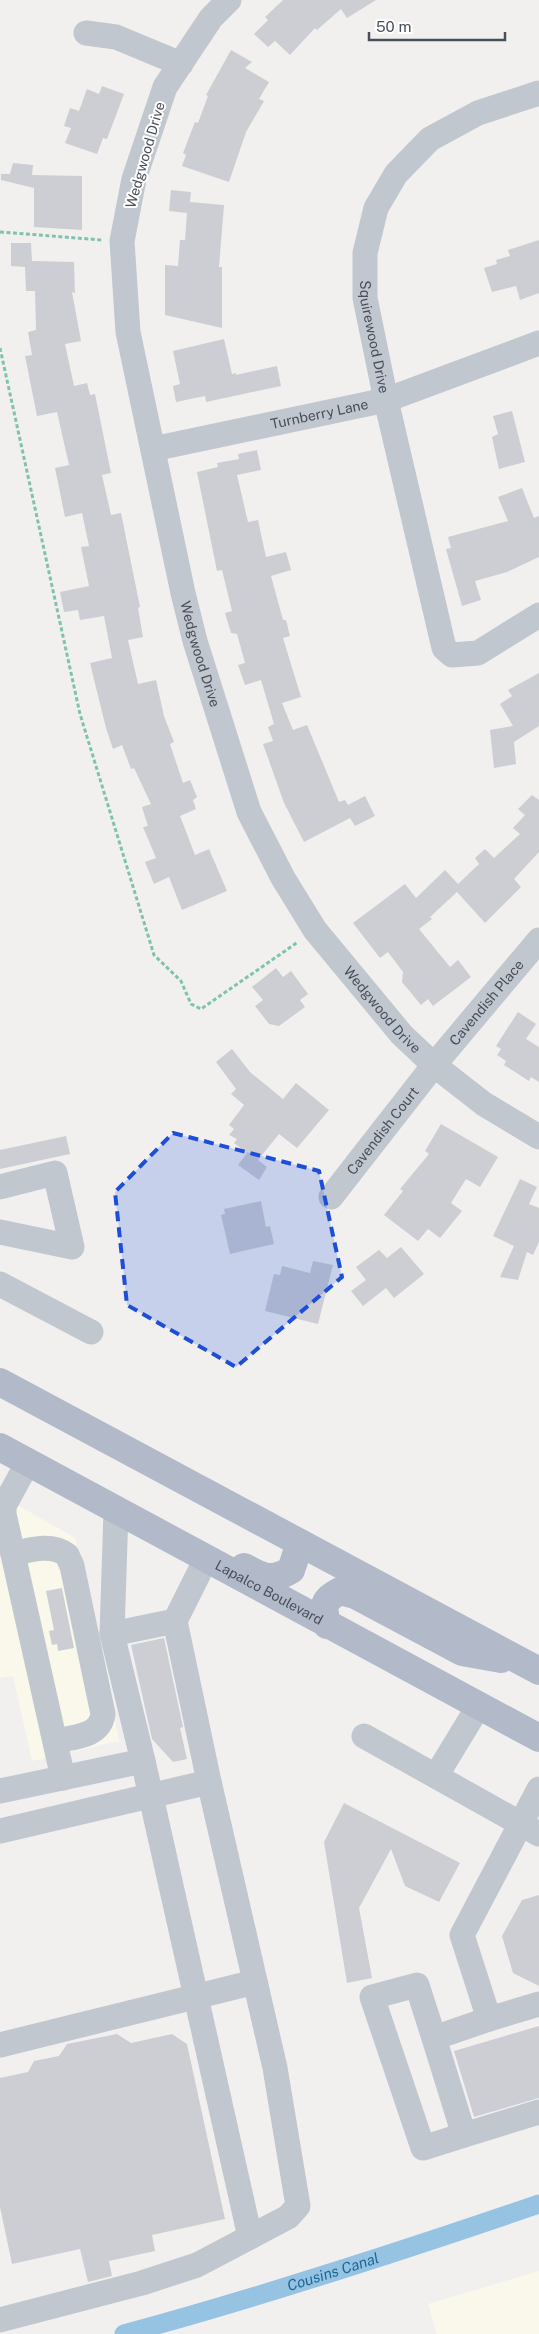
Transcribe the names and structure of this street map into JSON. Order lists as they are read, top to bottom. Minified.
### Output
{"streets":{"main road":["Lapalco Boulevard"],"street":["Wedgwood Drive","Squirewood Drive","Turnberry Lane","Cavendish Place","Cavendish Court"]},"crossings":[["Wedgwood Drive","Turnberry Lane"],["Wedgwood Drive","Cavendish Place"],["Wedgwood Drive","Cavendish Court"],["Squirewood Drive","Turnberry Lane"],["Cavendish Place","Cavendish Court"]],"water":["Cousins Canal"],"scale_bar":"50 m"}
